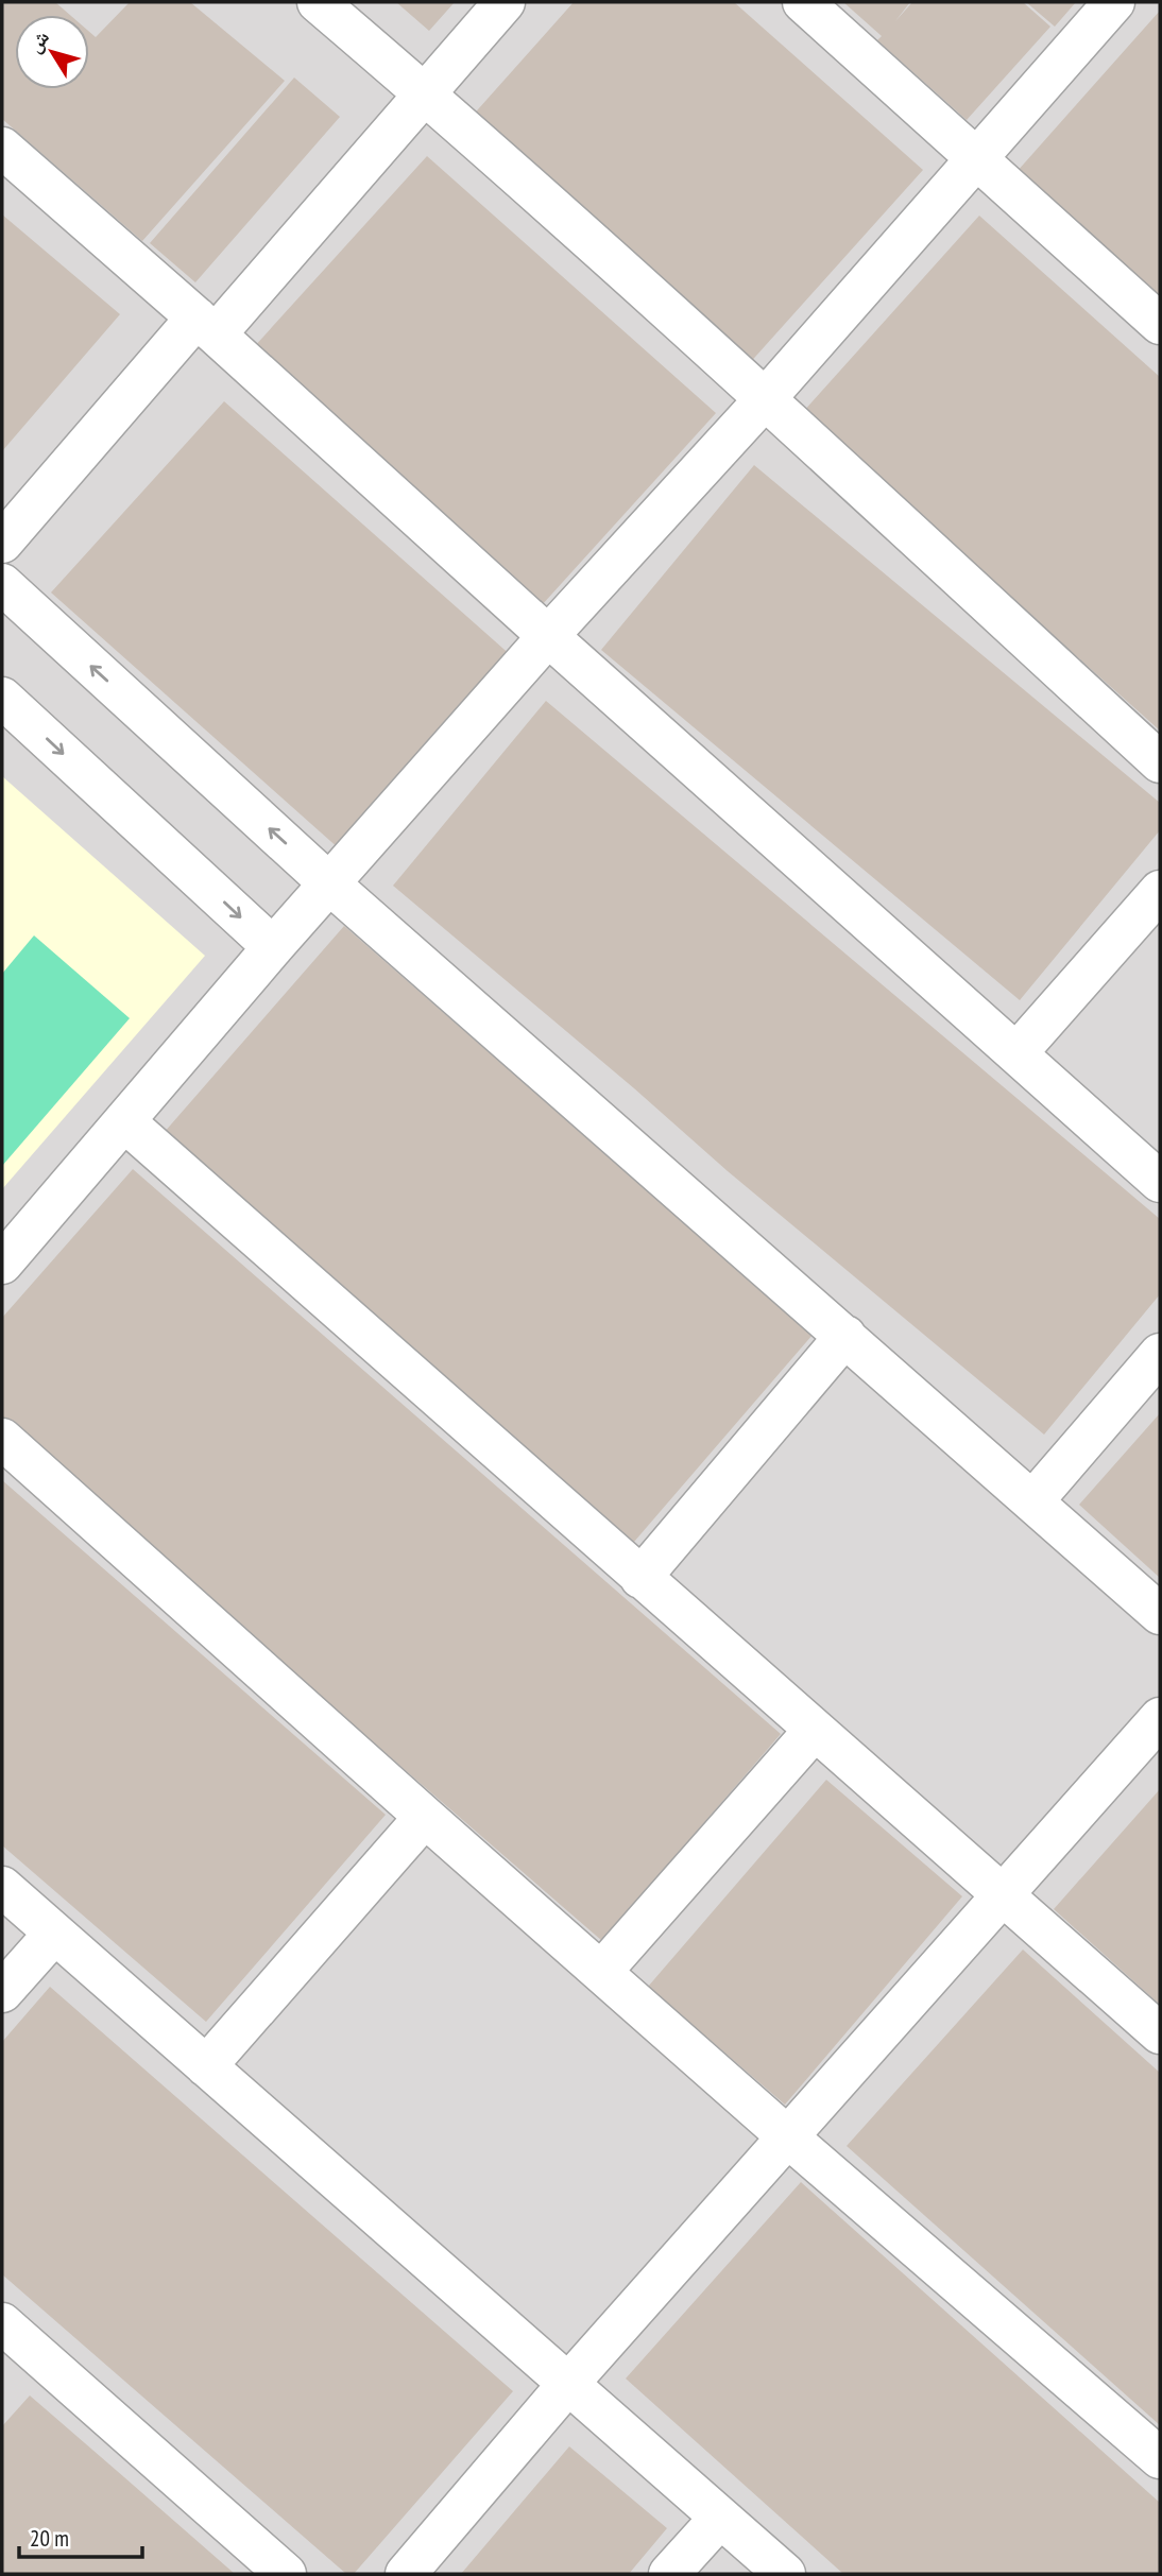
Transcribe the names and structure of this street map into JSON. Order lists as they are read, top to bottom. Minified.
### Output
{"scale_bar":"20 m","north":"top left"}
